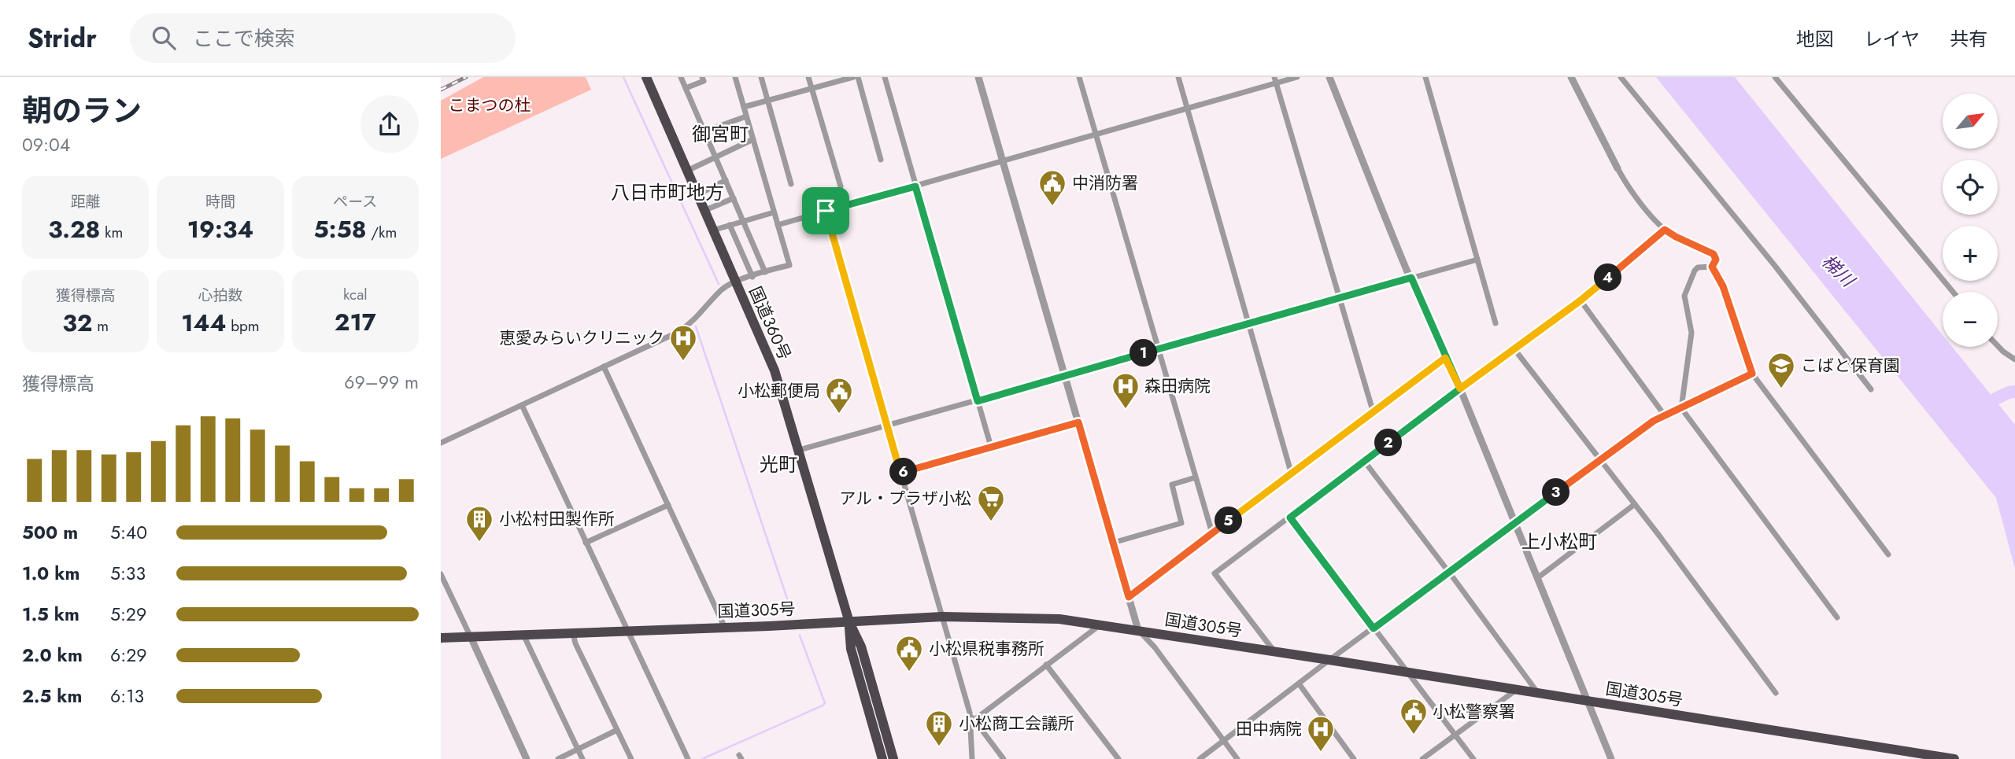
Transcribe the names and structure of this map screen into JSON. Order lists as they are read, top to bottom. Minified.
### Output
{"streets":{"highway":["国道360号","国道305号"]},"crossings":[["国道360号","国道305号"]],"districts":["御宮町","八日市町地方","光町","上小松町"],"water":["梯川"],"parks":["こまつの杜"],"places":{"public building":["中消防署","小松郵便局","小松県税事務所","小松警察署"],"hospital":["恵愛みらいクリニック","森田病院","田中病院"],"school or university":["こばと保育園"],"supermarket":["アル・プラザ小松"],"building":["小松村田製作所","小松商工会議所"]},"north":"top right","page":{"header":"Stridr","search":"ここで検索","nav":["地図","レイヤ","共有"],"heading":["朝のラン","09:04"],"map_buttons":["+","−"],"stats":[["距離","3.28 km"],["時間","19:34"],["ペース","5:58 /km"],["獲得標高","32 m"],["心拍数","144 bpm"],["kcal","217"]],"pins":["4","1","2","6","3","5"],"chart":["獲得標高","69–99 m"],"list":[{"name":"500 m","note":"5:40"},{"name":"1.0 km","note":"5:33"},{"name":"1.5 km","note":"5:29"},{"name":"2.0 km","note":"6:29"},{"name":"2.5 km","note":"6:13"}]}}
